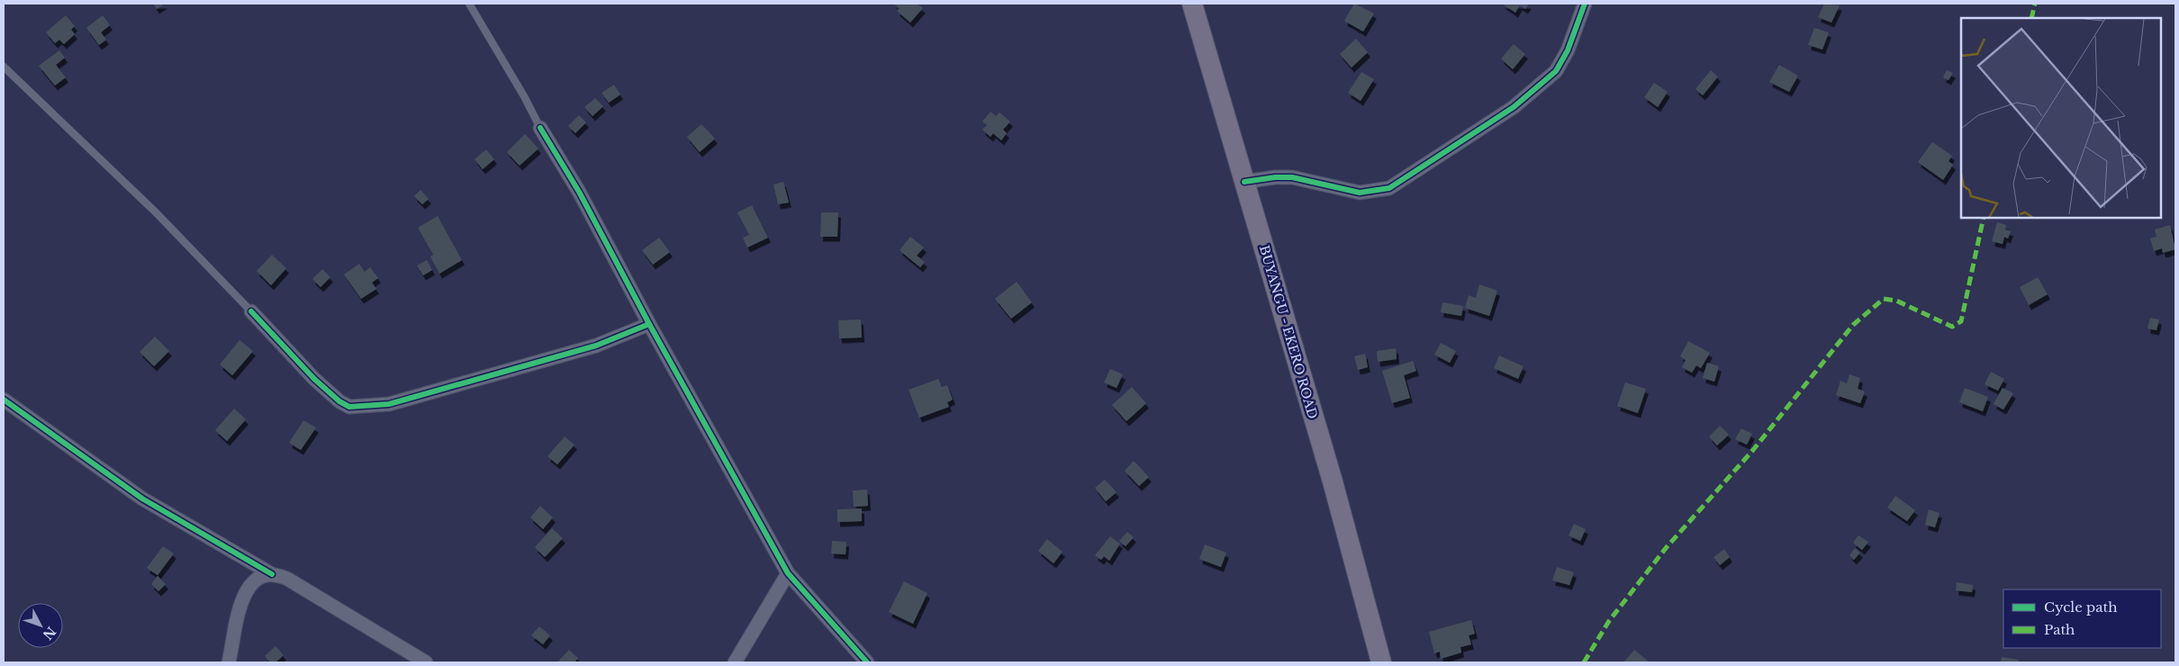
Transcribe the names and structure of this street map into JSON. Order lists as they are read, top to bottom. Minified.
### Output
{"streets":{"main road":["BUYANGU - EKERO ROAD"]},"legend":["Cycle path","Path"],"north":"bottom right"}
